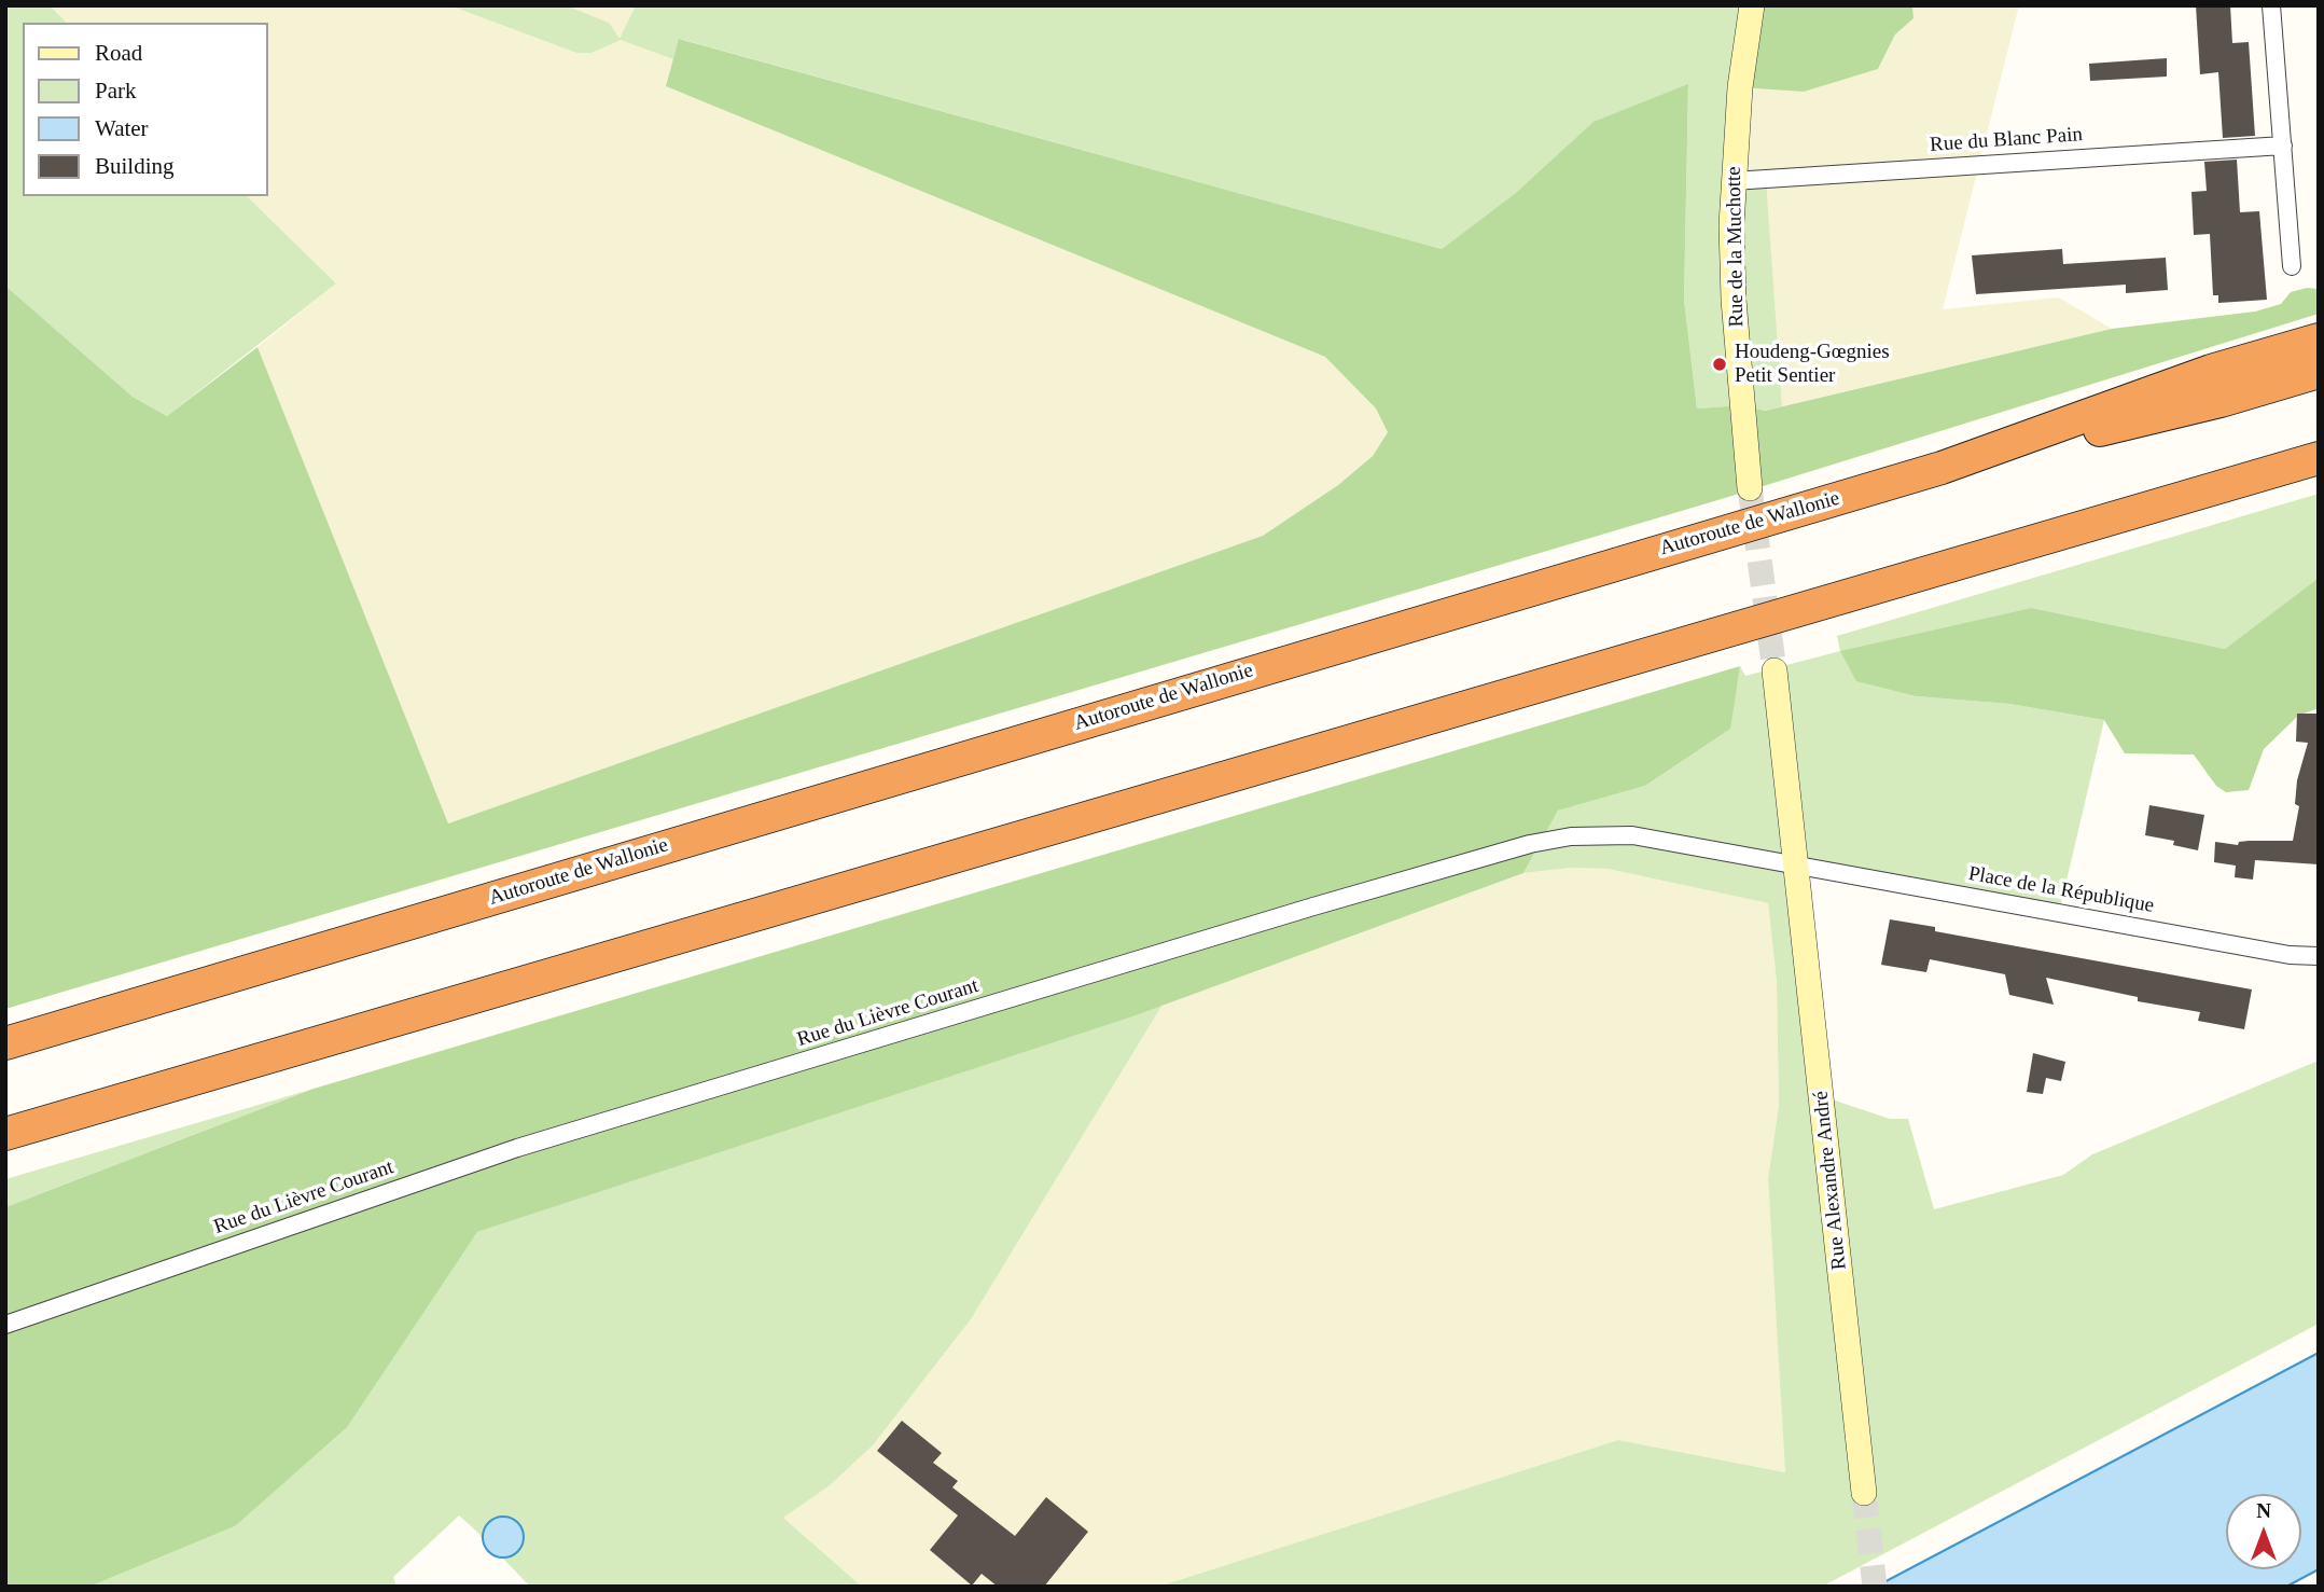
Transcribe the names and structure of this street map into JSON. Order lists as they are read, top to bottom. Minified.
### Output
{"streets":{"highway":["Autoroute de Wallonie"],"street":["Rue du Blanc Pain","Rue de la Muchotte","Place de la République","Rue du Lièvre Courant","Rue Alexandre André"]},"crossings":[["Rue du Blanc Pain","Rue de la Muchotte"],["Place de la République","Rue du Lièvre Courant"],["Place de la République","Rue Alexandre André"],["Rue du Lièvre Courant","Rue Alexandre André"]],"places":["Houdeng-Gœgnies Petit Sentier"],"legend":["Road","Park","Water","Building"],"north":"top"}
